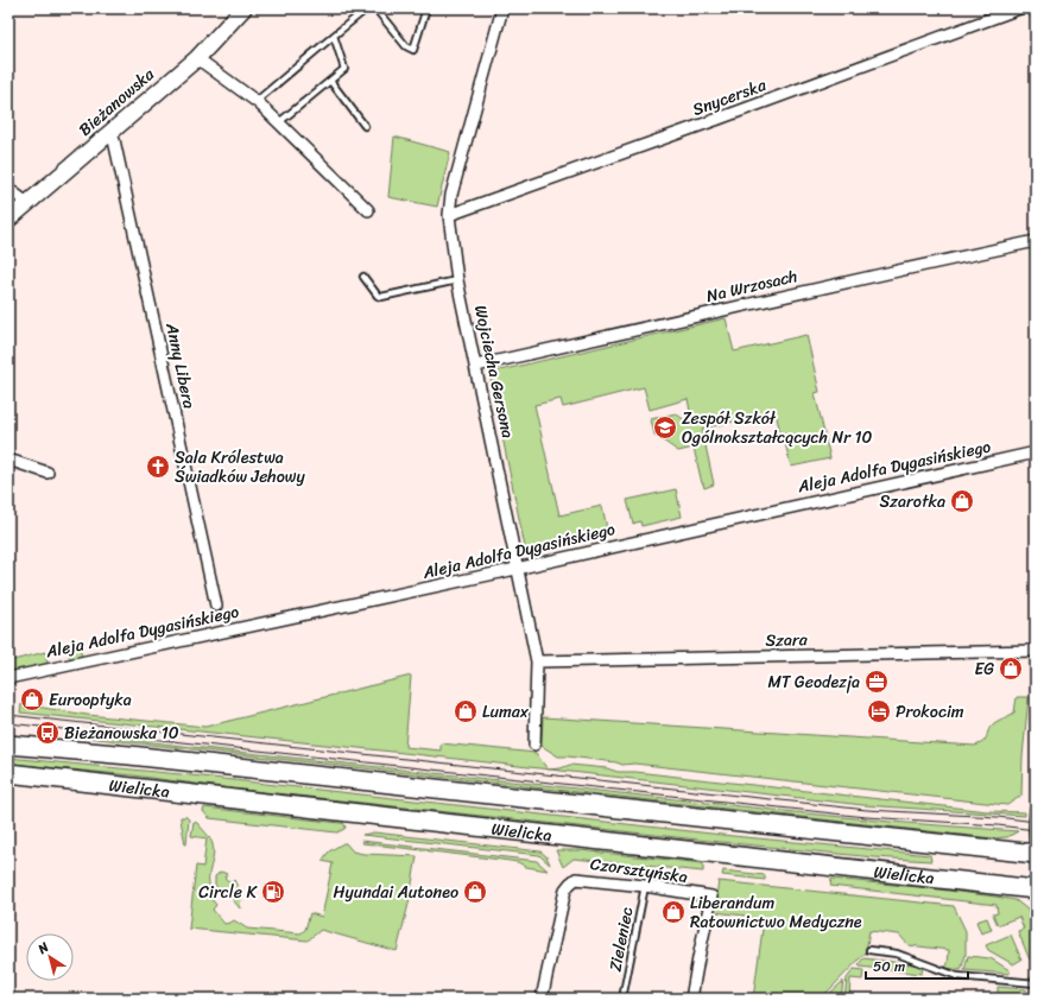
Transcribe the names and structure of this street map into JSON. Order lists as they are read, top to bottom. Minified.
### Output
{"streets":{"main road":["Wielicka"],"street":["Snycerska","Bieżanowska","Na Wrzosach","Anny Libera","Wojciecha Gersona","Aleja Adolfa Dygasińskiego","Szara","Czorsztyńska"],"lane":["Zieleniec"]},"crossings":[["Snycerska","Wojciecha Gersona"],["Bieżanowska","Anny Libera"],["Na Wrzosach","Wojciecha Gersona"],["Wojciecha Gersona","Aleja Adolfa Dygasińskiego"],["Wojciecha Gersona","Szara"],["Czorsztyńska","Zieleniec"]],"places":{"school or university":["Zespół Szkół Ogólnokształcących Nr 10"],"church":["Sala Królestwa Świadków Jehowy"],"shop":["Szarotka","EG","Eurooptyka","Lumax","Hyundai Autoneo","Liberandum Ratownictwo Medyczne"],"office":["MT Geodezja"],"hotel":["Prokocim"],"bus stop":["Bieżanowska 10"],"fuel station":["Circle K"]},"scale_bar":"50 m","north":"top left"}
